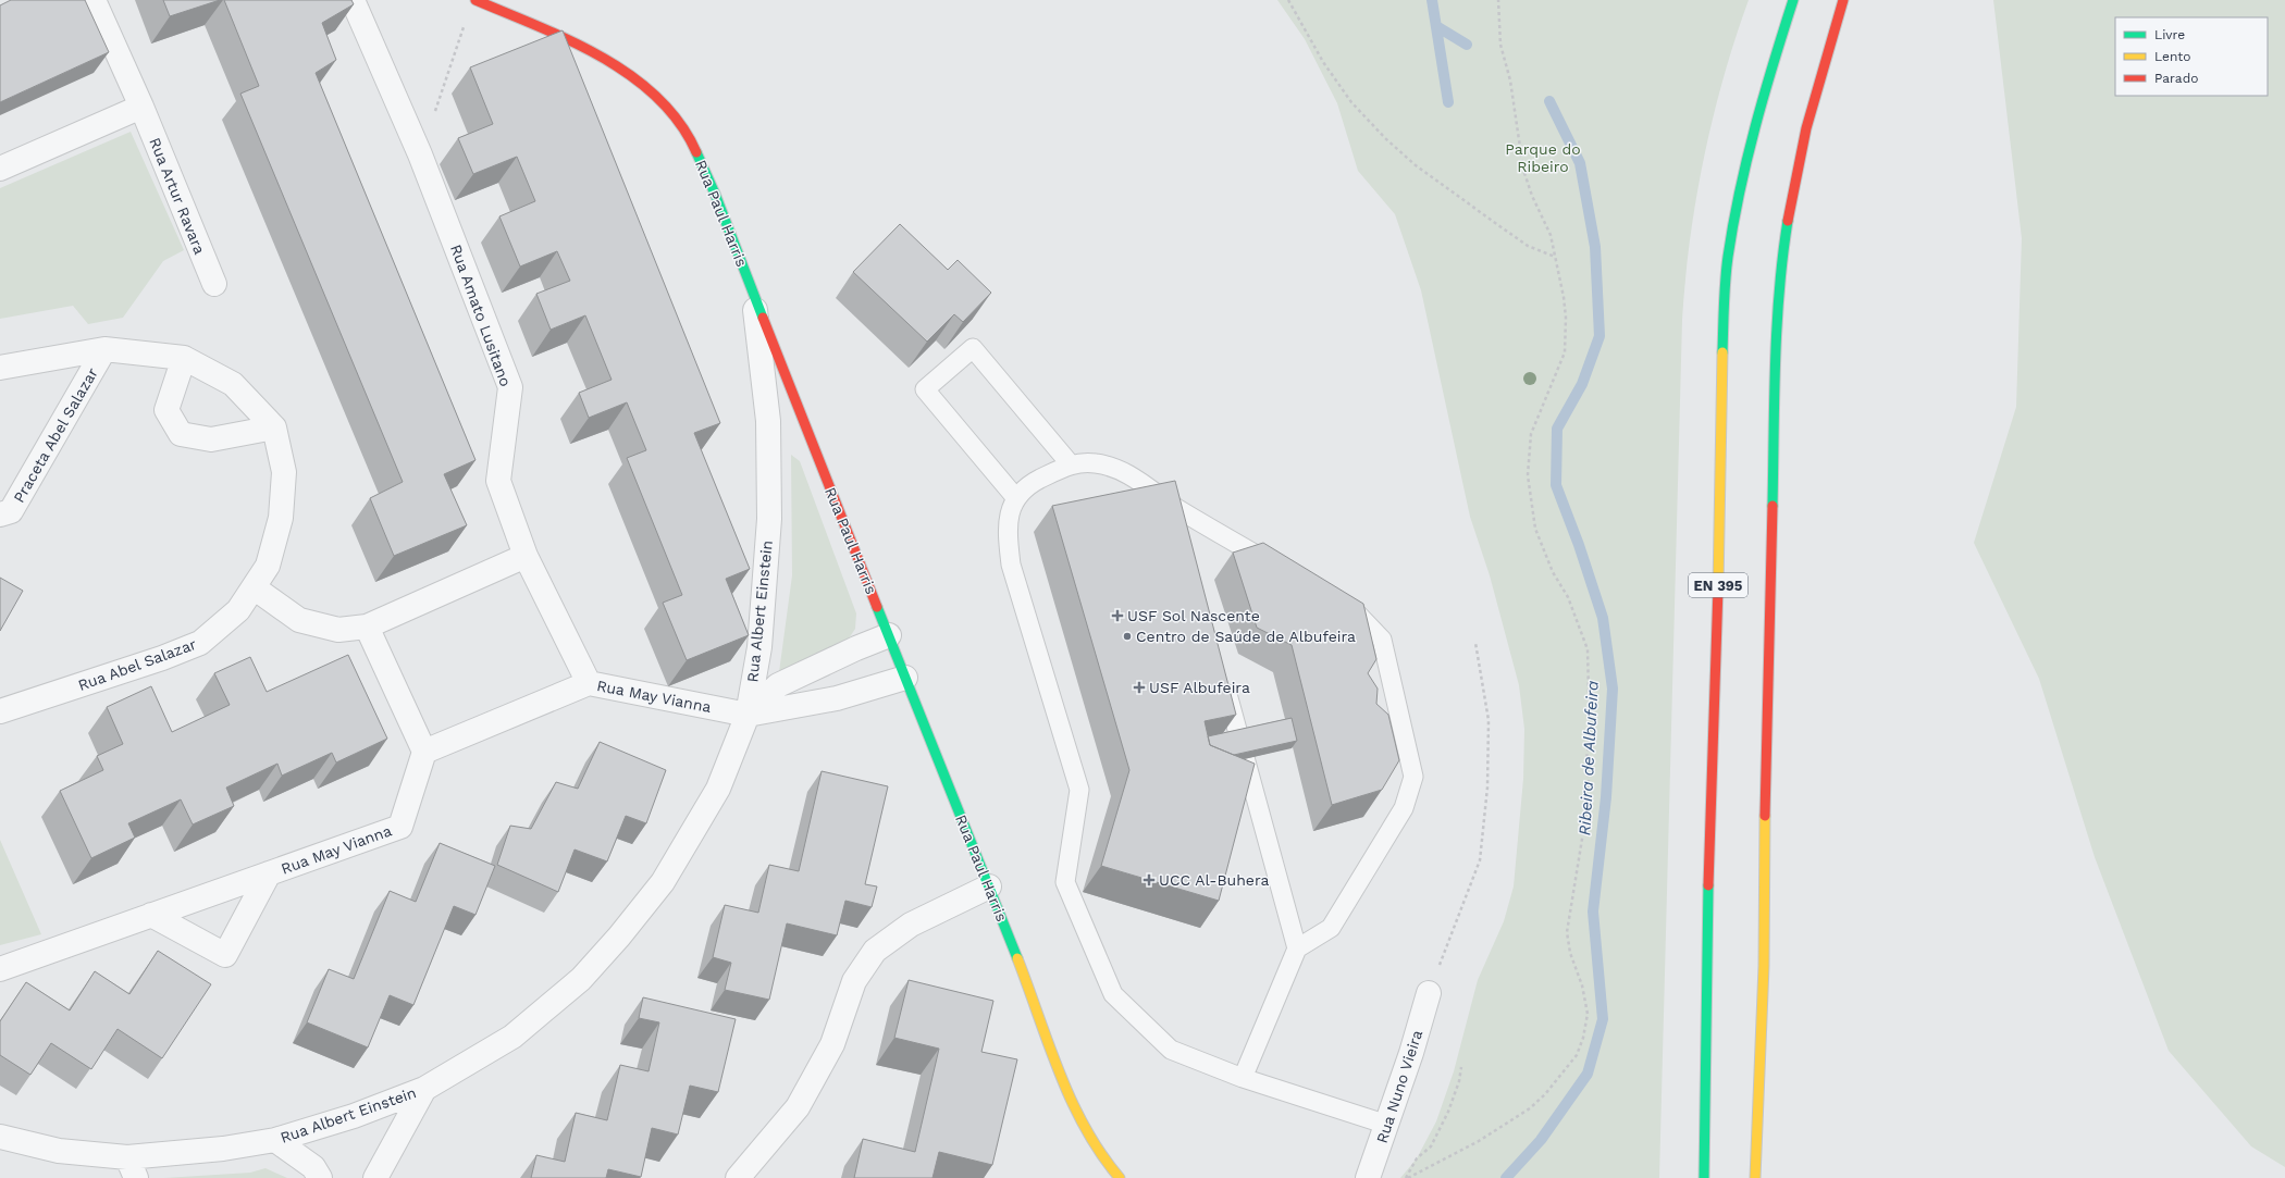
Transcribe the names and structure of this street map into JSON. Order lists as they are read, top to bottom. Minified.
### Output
{"streets":{"main road":["Rua Paul Harris","EN 395"],"street":["Rua Artur Ravara","Rua Amato Lusitano","Praceta Abel Salazar","Rua Albert Einstein","Rua Abel Salazar","Rua May Vianna","Rua Nuno Vieira"]},"crossings":[["Rua Paul Harris","Rua Albert Einstein"],["Rua Amato Lusitano","Rua May Vianna"],["Rua Albert Einstein","Rua May Vianna"]],"water":["Ribeira de Albufeira"],"parks":["Parque do Ribeiro"],"places":{"health":["USF Sol Nascente","USF Albufeira","UCC Al-Buhera"],"other":["Centro de Saúde de Albufeira"]},"legend":["Livre","Lento","Parado"]}
